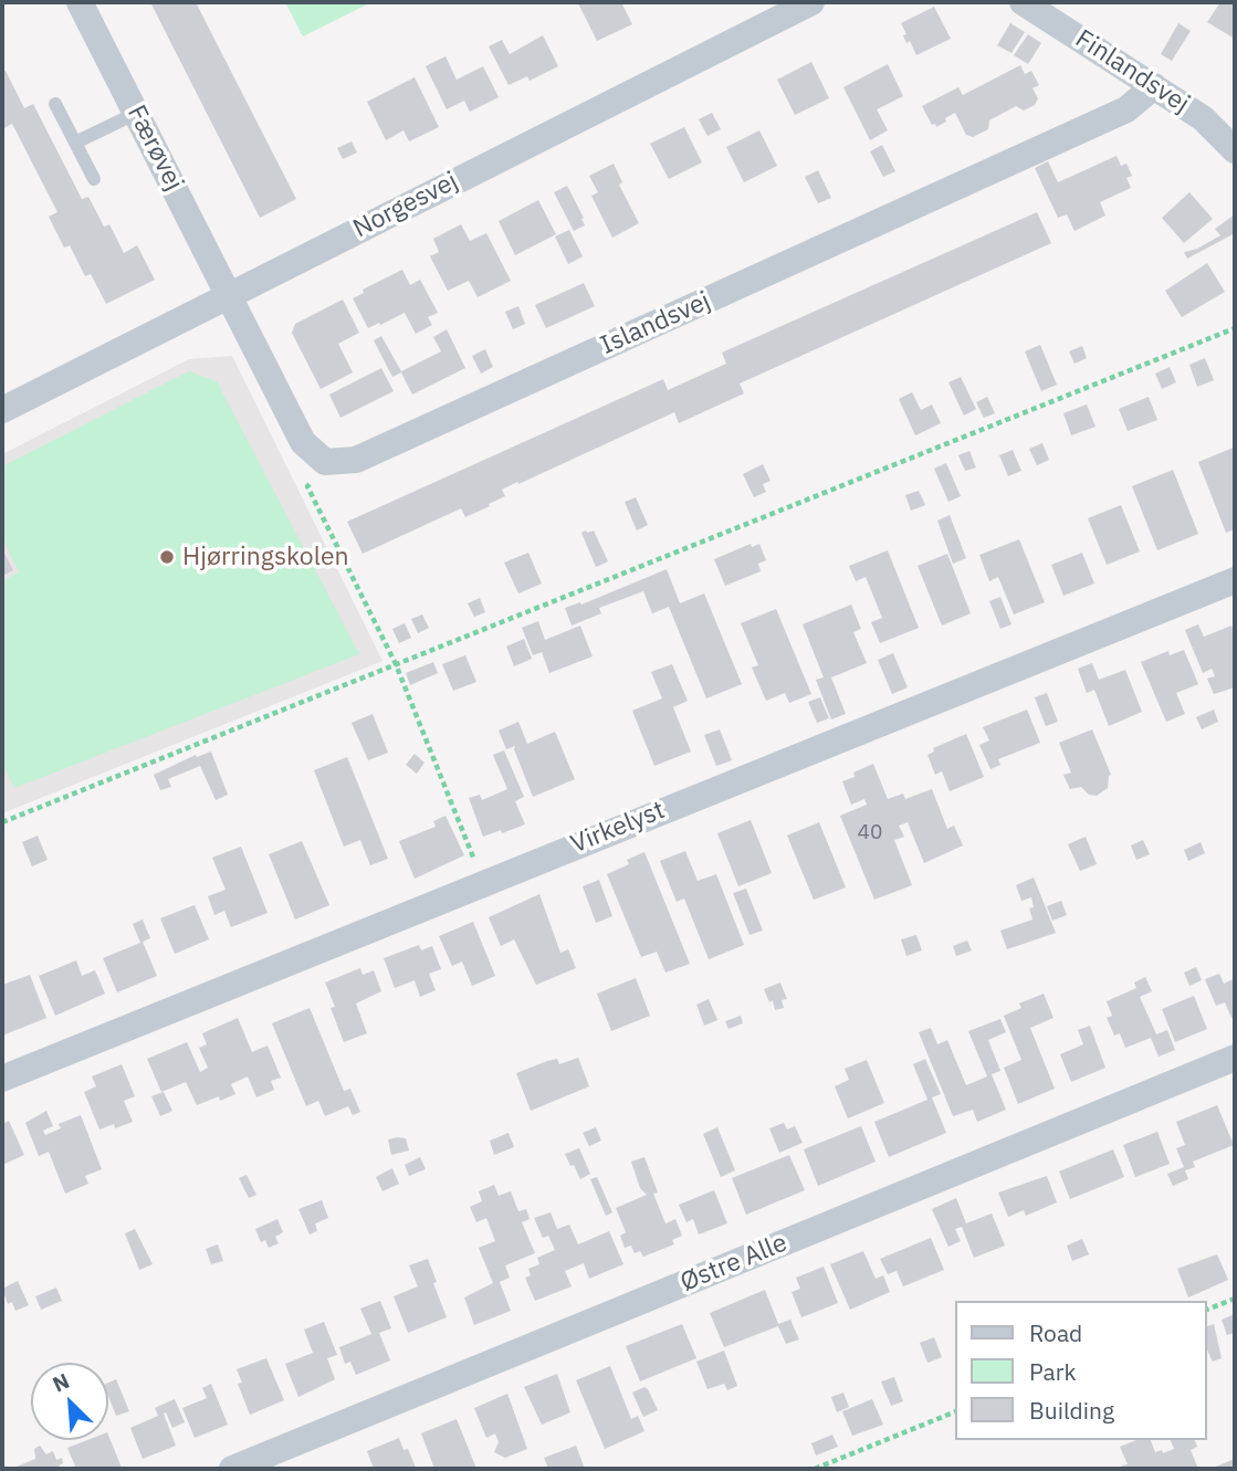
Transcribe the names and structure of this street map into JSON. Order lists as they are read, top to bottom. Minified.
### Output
{"streets":{"street":["Finlandsvej","Færøvej","Norgesvej","Islandsvej","Virkelyst","Østre Alle"]},"crossings":[["Finlandsvej","Islandsvej"],["Færøvej","Norgesvej"]],"places":["Hjørringskolen"],"house_numbers":["40"],"legend":["Road","Park","Building"],"north":"top left"}
